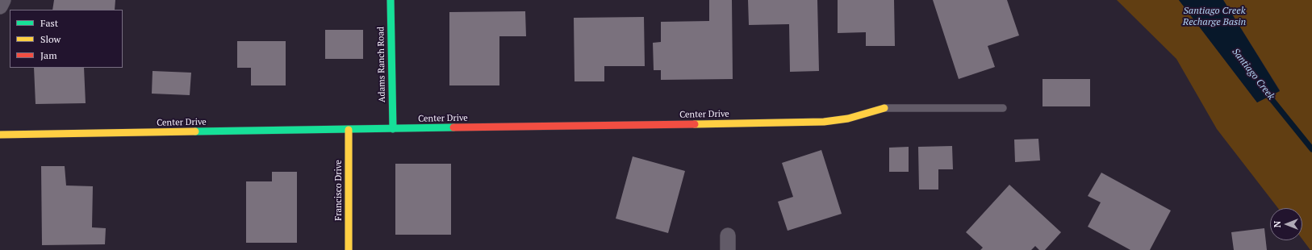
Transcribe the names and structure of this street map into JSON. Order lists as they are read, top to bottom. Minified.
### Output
{"streets":{"street":["Adams Ranch Road","Center Drive","Francisco Drive"]},"crossings":[["Adams Ranch Road","Center Drive"],["Center Drive","Francisco Drive"]],"water":["Santiago Creek Recharge Basin","Santiago Creek"],"legend":["Fast","Slow","Jam"],"north":"left"}
